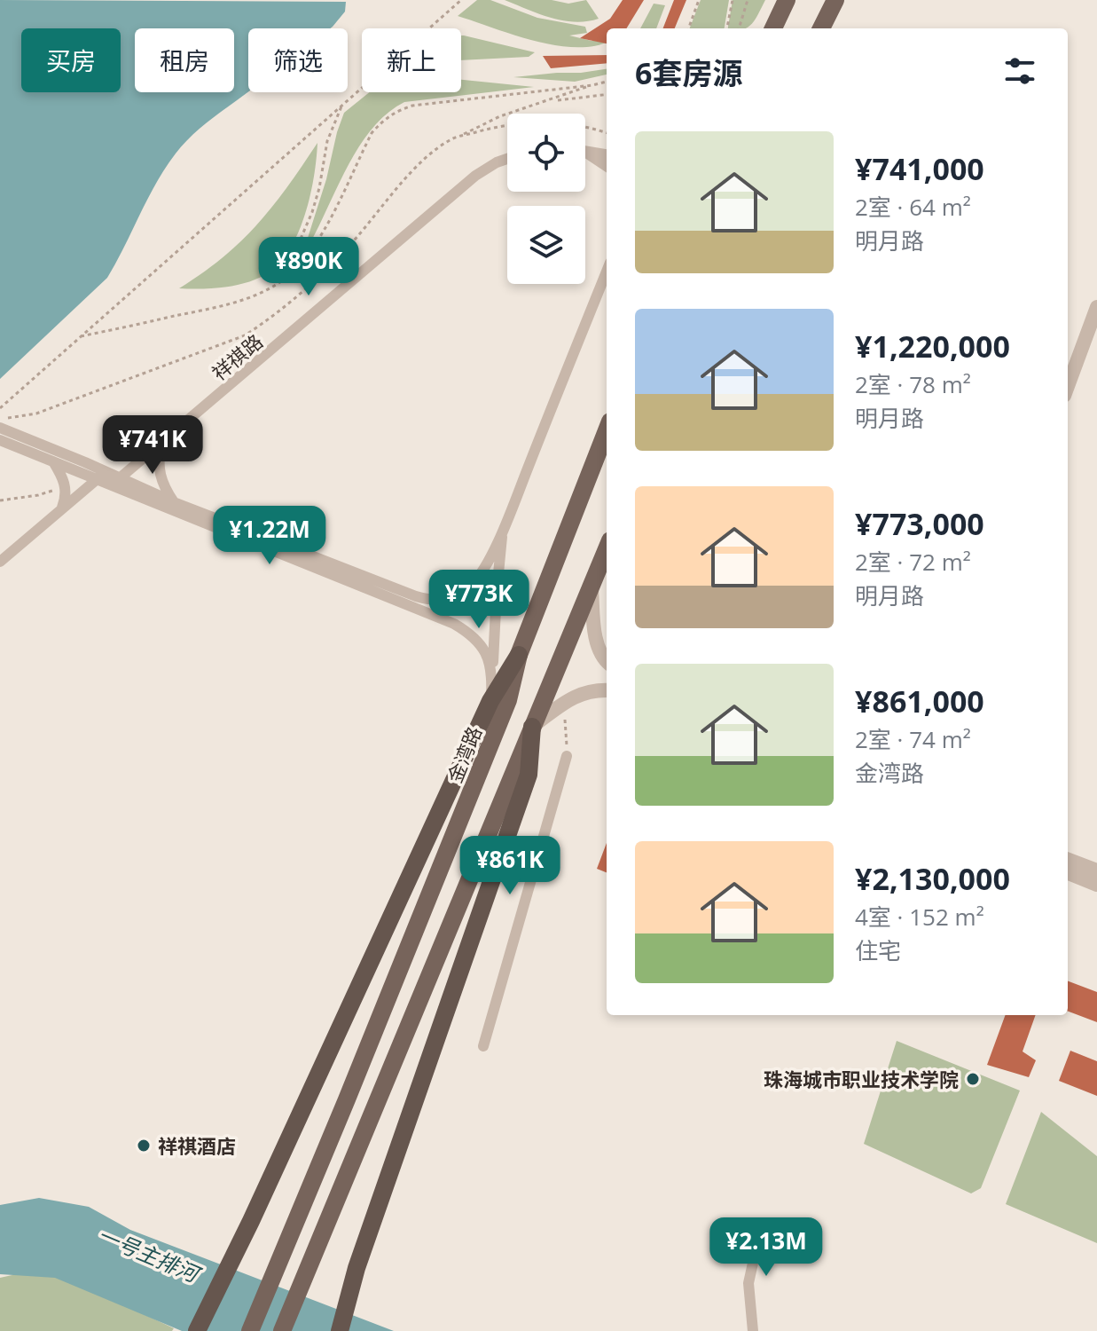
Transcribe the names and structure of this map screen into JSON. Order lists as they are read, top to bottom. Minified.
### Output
{"streets":{"main road":["金湾路"],"street":["祥祺路"]},"water":["一号主排河"],"places":["珠海城市职业技术学院","祥祺酒店"],"page":{"chip":["买房","租房","筛选","新上"],"heading":"6套房源","list":[{"name":"¥741,000","note":"2室 · 64 m² · 明月路"},{"name":"¥1,220,000","note":"2室 · 78 m² · 明月路"},{"name":"¥773,000","note":"2室 · 72 m² · 明月路"},{"name":"¥861,000","note":"2室 · 74 m² · 金湾路"},{"name":"¥2,130,000","note":"4室 · 152 m² · 住宅"}],"price":["¥890K","¥741K","¥1.22M","¥773K","¥861K","¥2.13M"]}}
